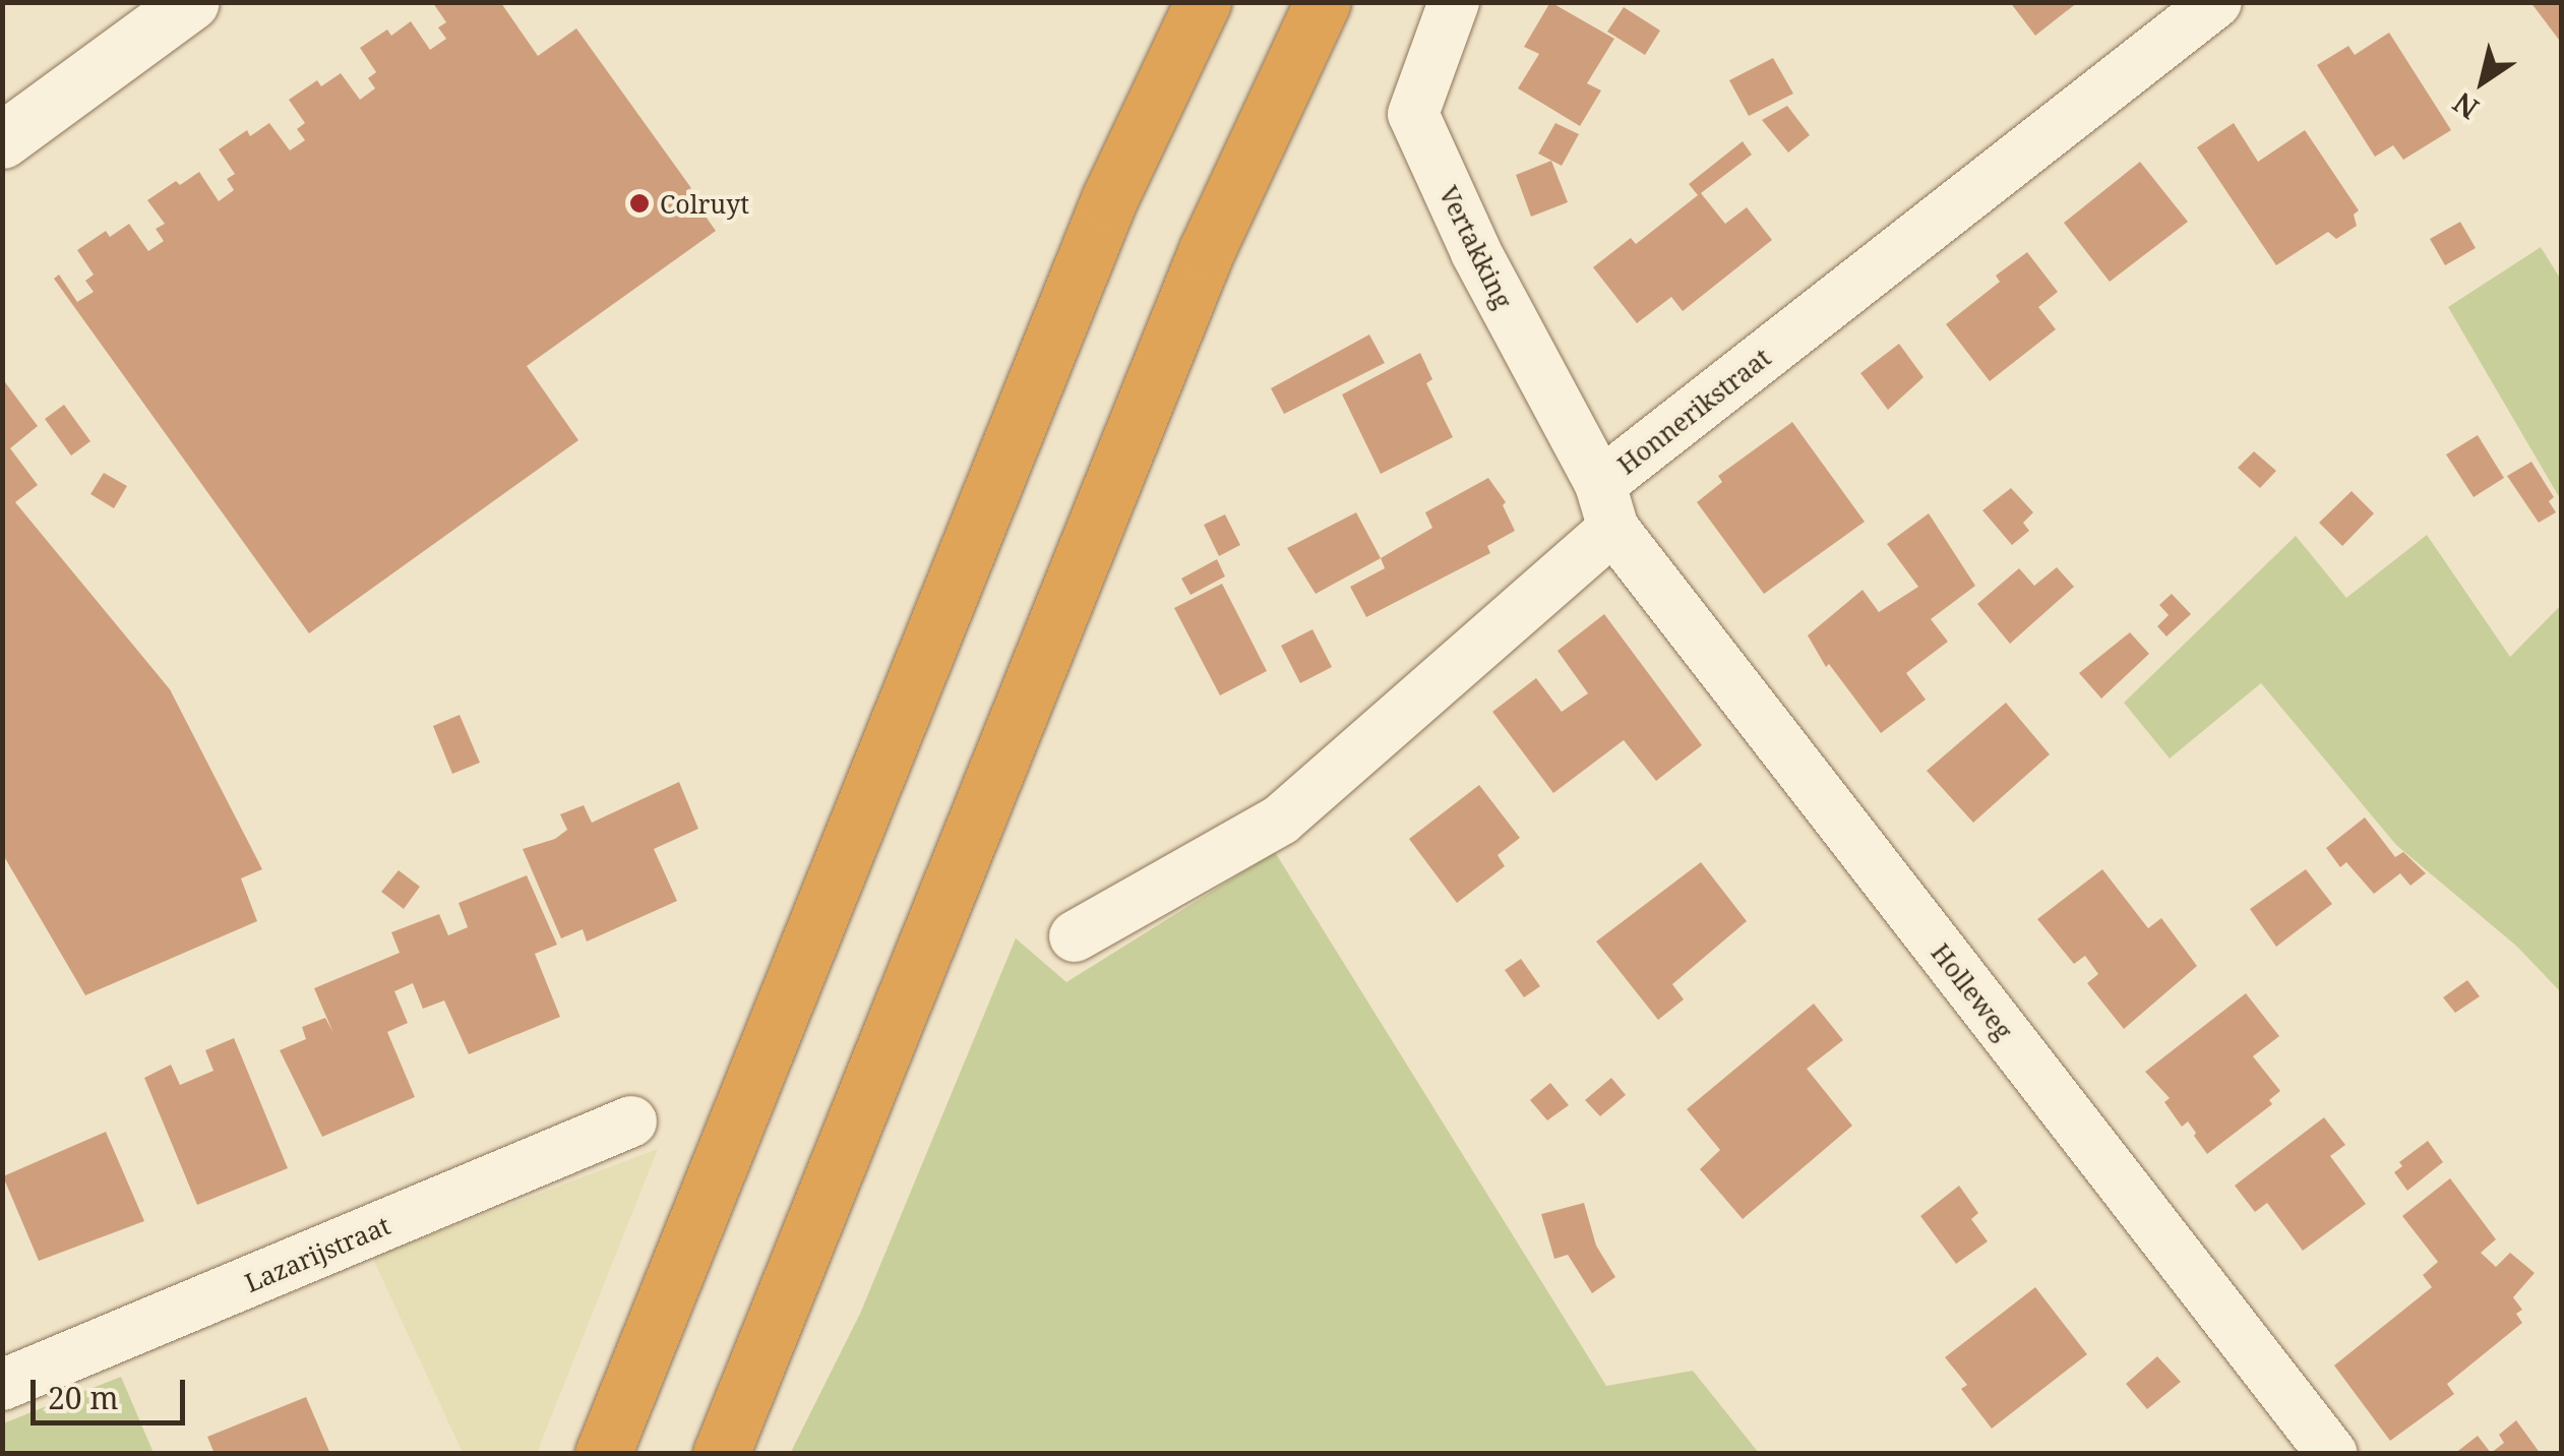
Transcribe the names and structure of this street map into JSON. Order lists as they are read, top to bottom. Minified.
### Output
{"streets":{"street":["Vertakking","Honnerikstraat","Holleweg","Lazarijstraat"]},"crossings":[["Vertakking","Honnerikstraat"],["Vertakking","Holleweg"],["Honnerikstraat","Holleweg"]],"places":["Colruyt"],"scale_bar":"20 m","north":"bottom left"}
